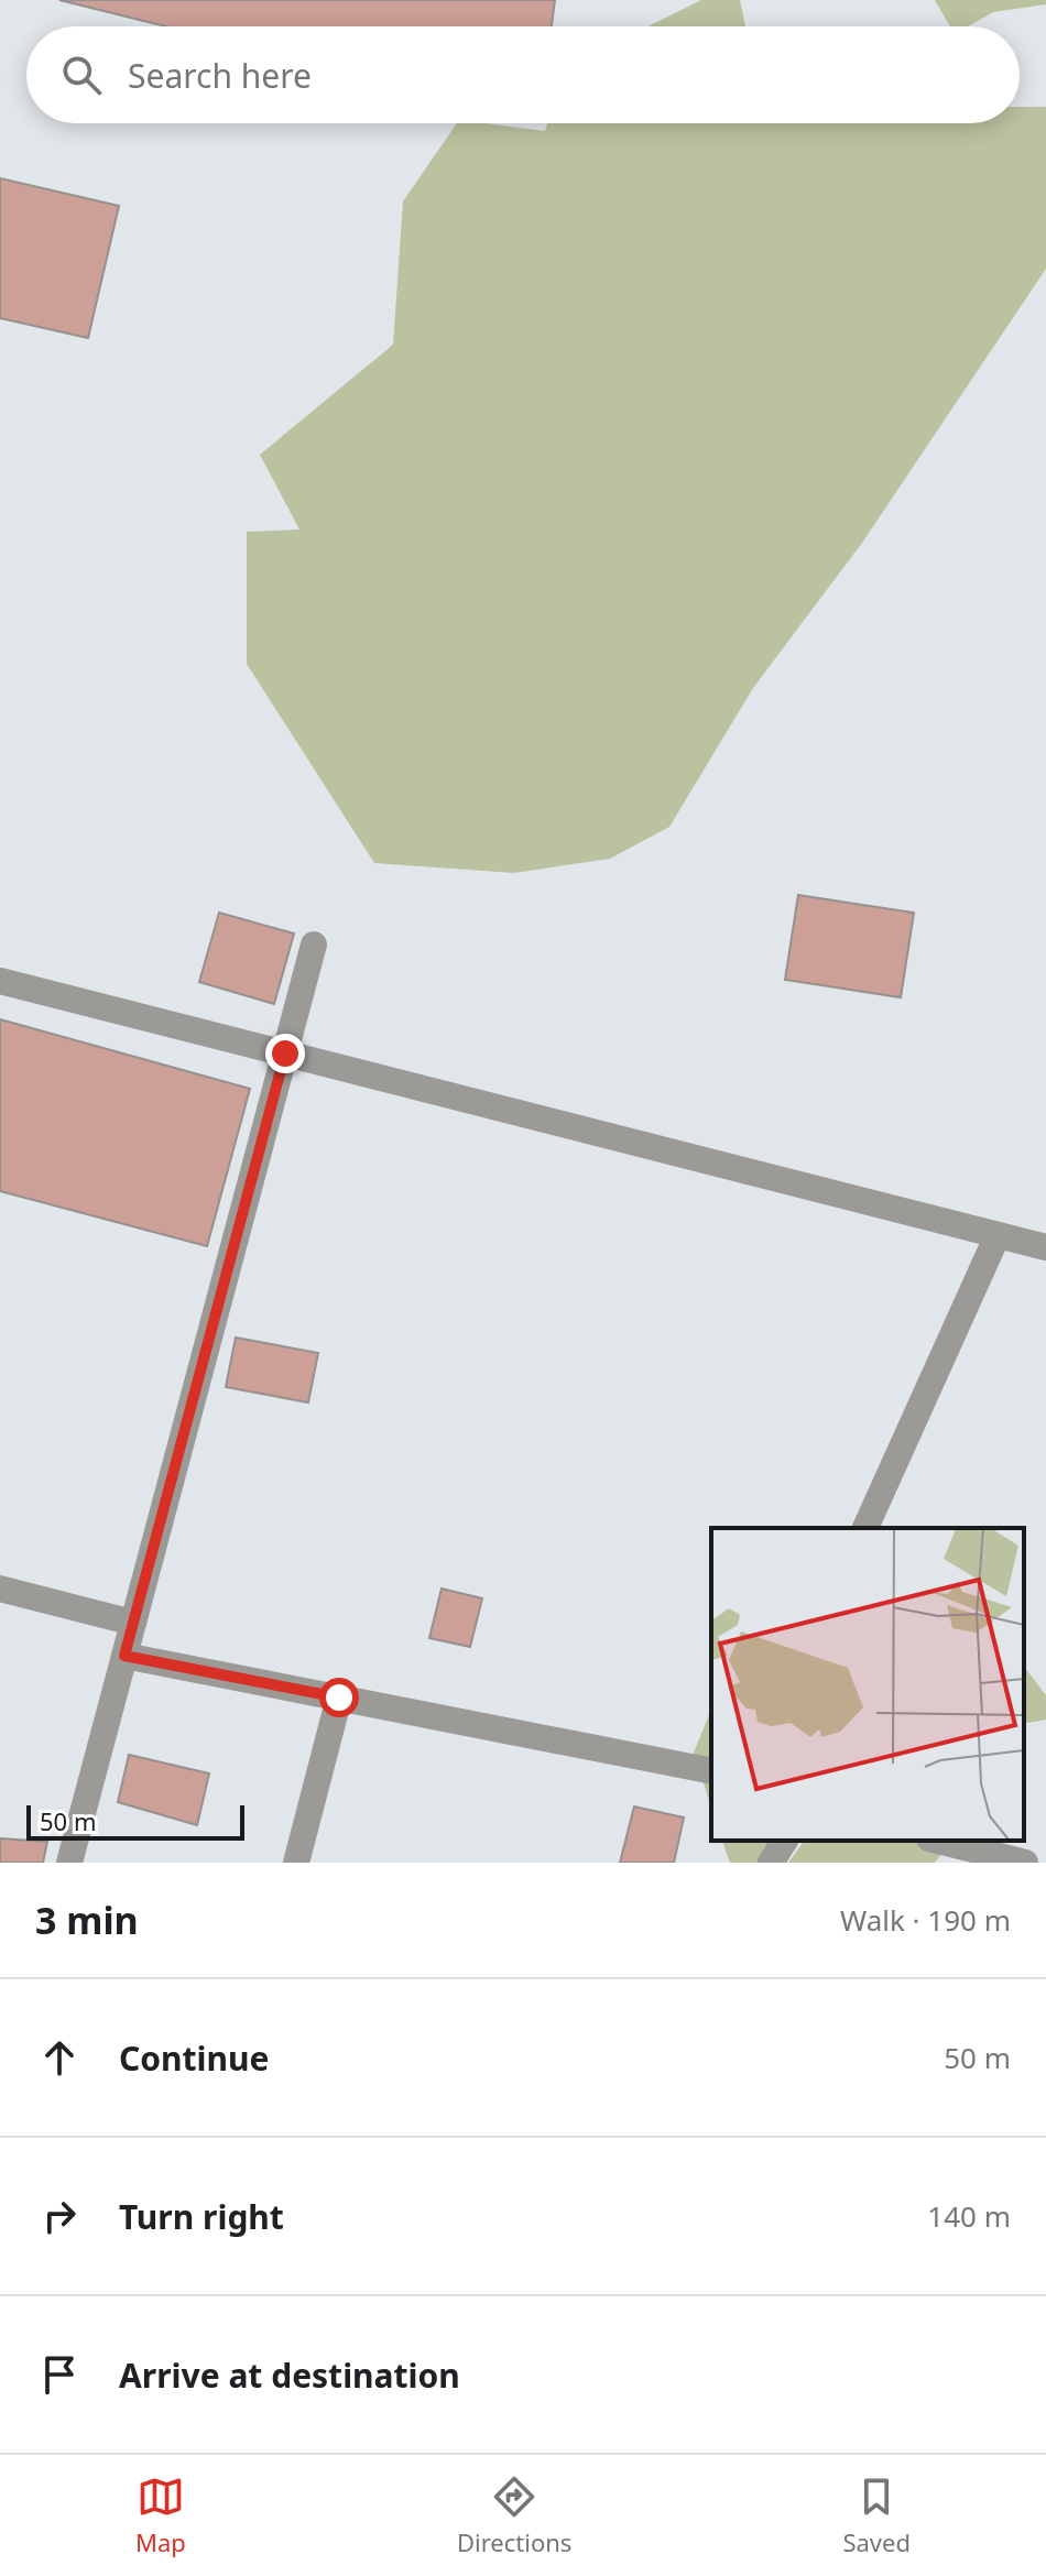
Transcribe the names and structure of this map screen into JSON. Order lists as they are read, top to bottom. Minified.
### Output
{"scale_bar":"50 m","page":{"search":"Search here","scale":"50 m","heading":["3 min","Walk · 190 m"],"list":[["Continue","50 m"],["Turn right","140 m"],"Arrive at destination"],"nav":["Map","Directions","Saved"]}}
